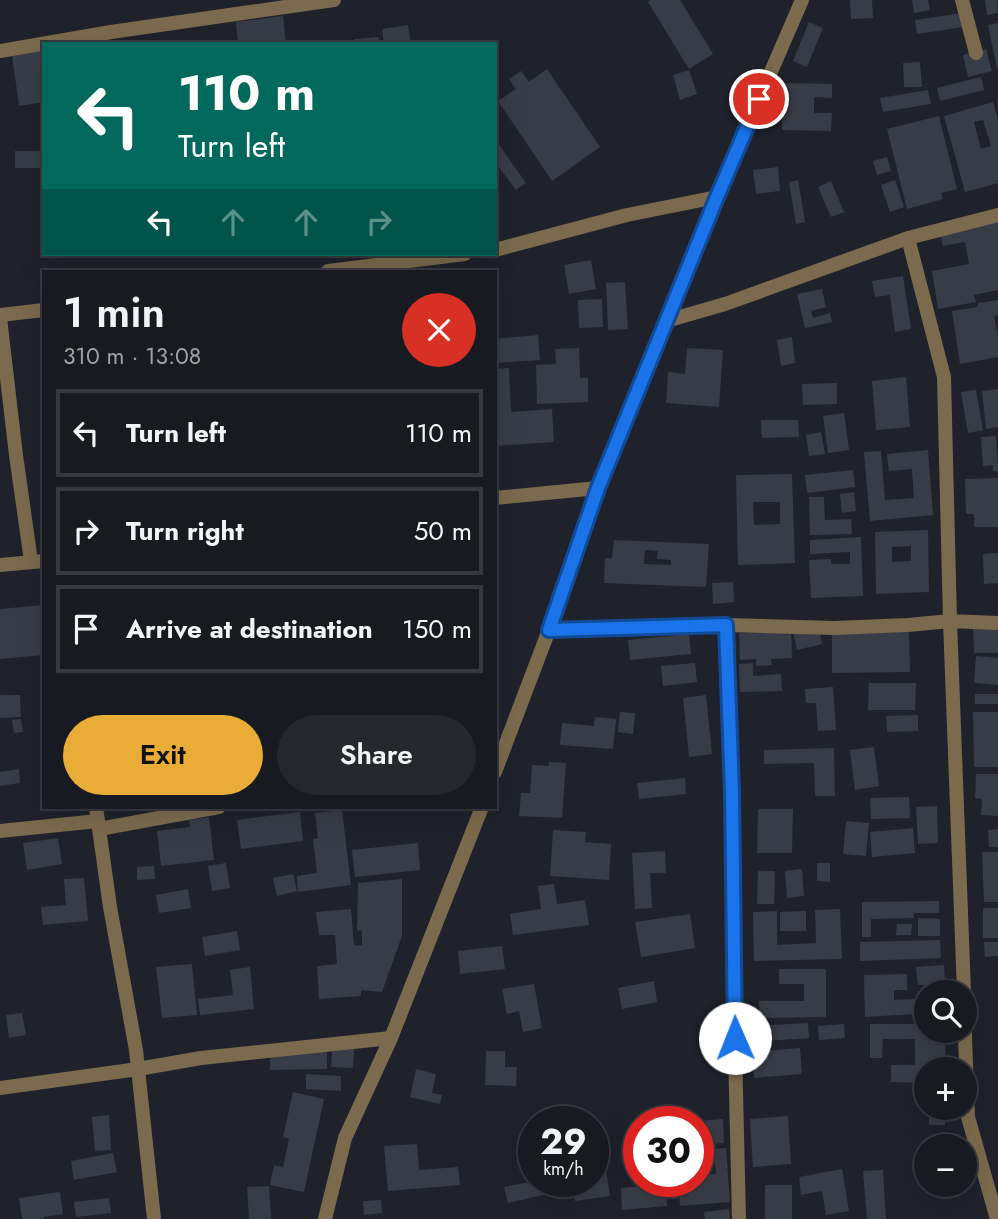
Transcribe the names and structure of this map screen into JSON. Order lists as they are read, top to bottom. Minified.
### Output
{"page":{"turn":["110 m","Turn left"],"heading":["1 min","310 m · 13:08"],"list":[{"name":"Turn left","value":"110 m"},{"name":"Turn right","value":"50 m"},{"name":"Arrive at destination","value":"150 m"}],"buttons":["Exit","Share"],"map_buttons":["+","−"],"speed":"29 km/h","limit":"30"}}
